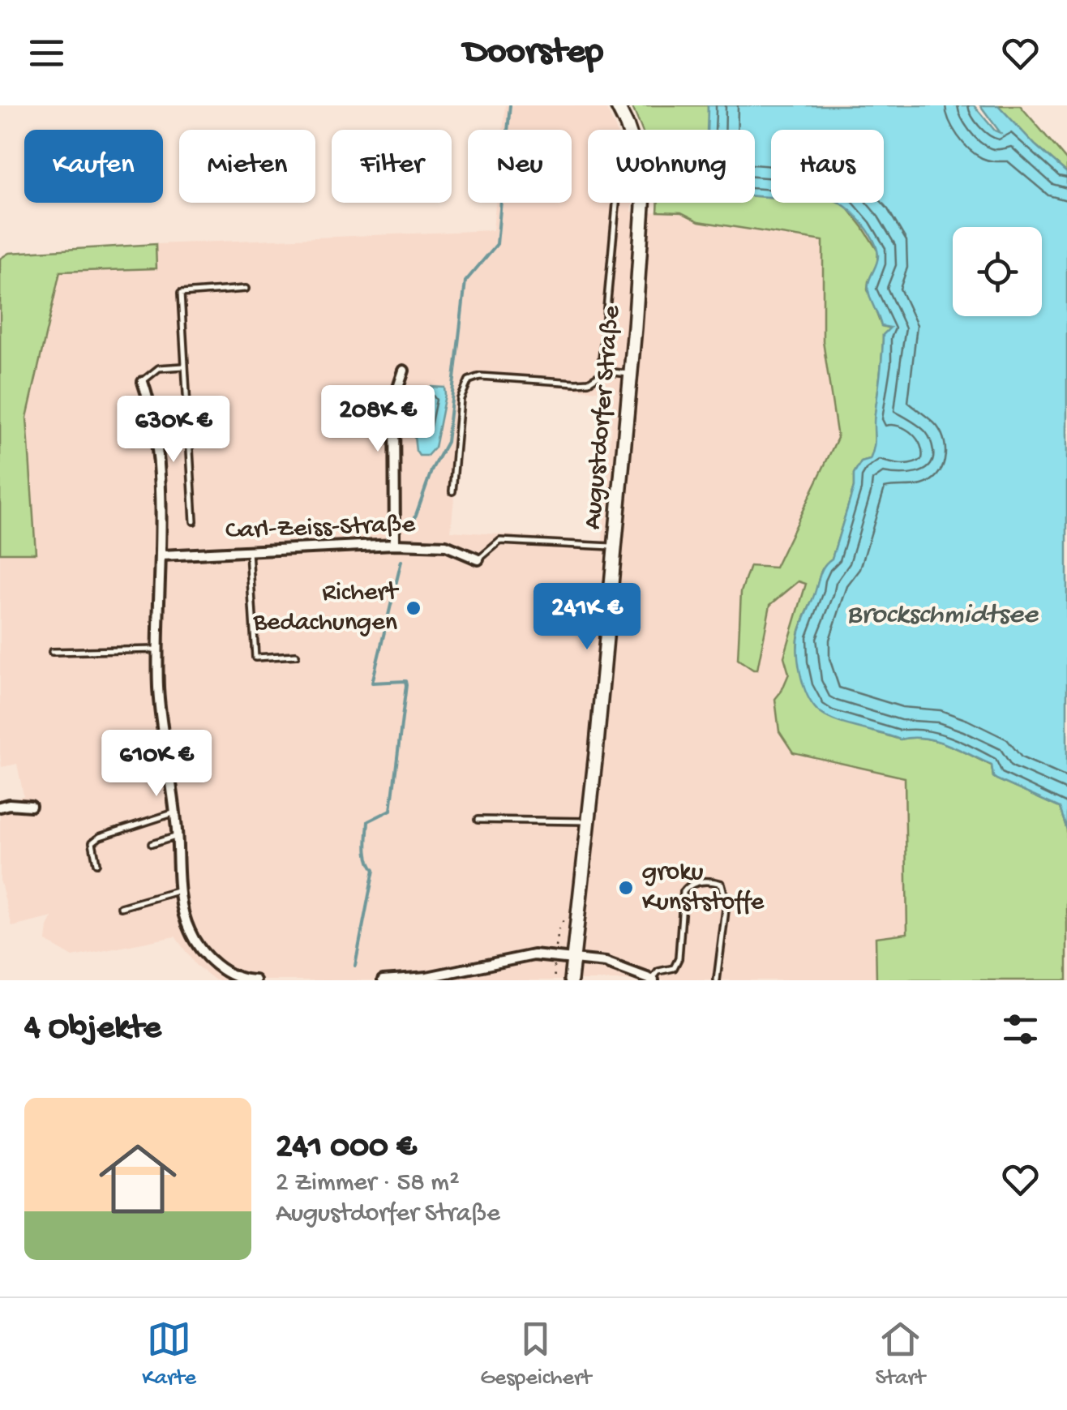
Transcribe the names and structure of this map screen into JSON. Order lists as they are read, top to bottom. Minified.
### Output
{"streets":{"main road":["Augustdorfer Straße"],"street":["Carl-Zeiss-Straße"]},"water":["Brockschmidtsee"],"places":["Richert Bedachungen","groku Kunststoffe"],"page":{"header":"Doorstep","chip":["Kaufen","Mieten","Filter","Neu","Wohnung","Haus"],"price":["208K €","630K €","241K €","610K €"],"heading":"4 Objekte","list":[{"name":"241 000 €","note":"2 Zimmer · 58 m² · Augustdorfer Straße"}],"tabs":["Karte","Gespeichert","Start"]}}
